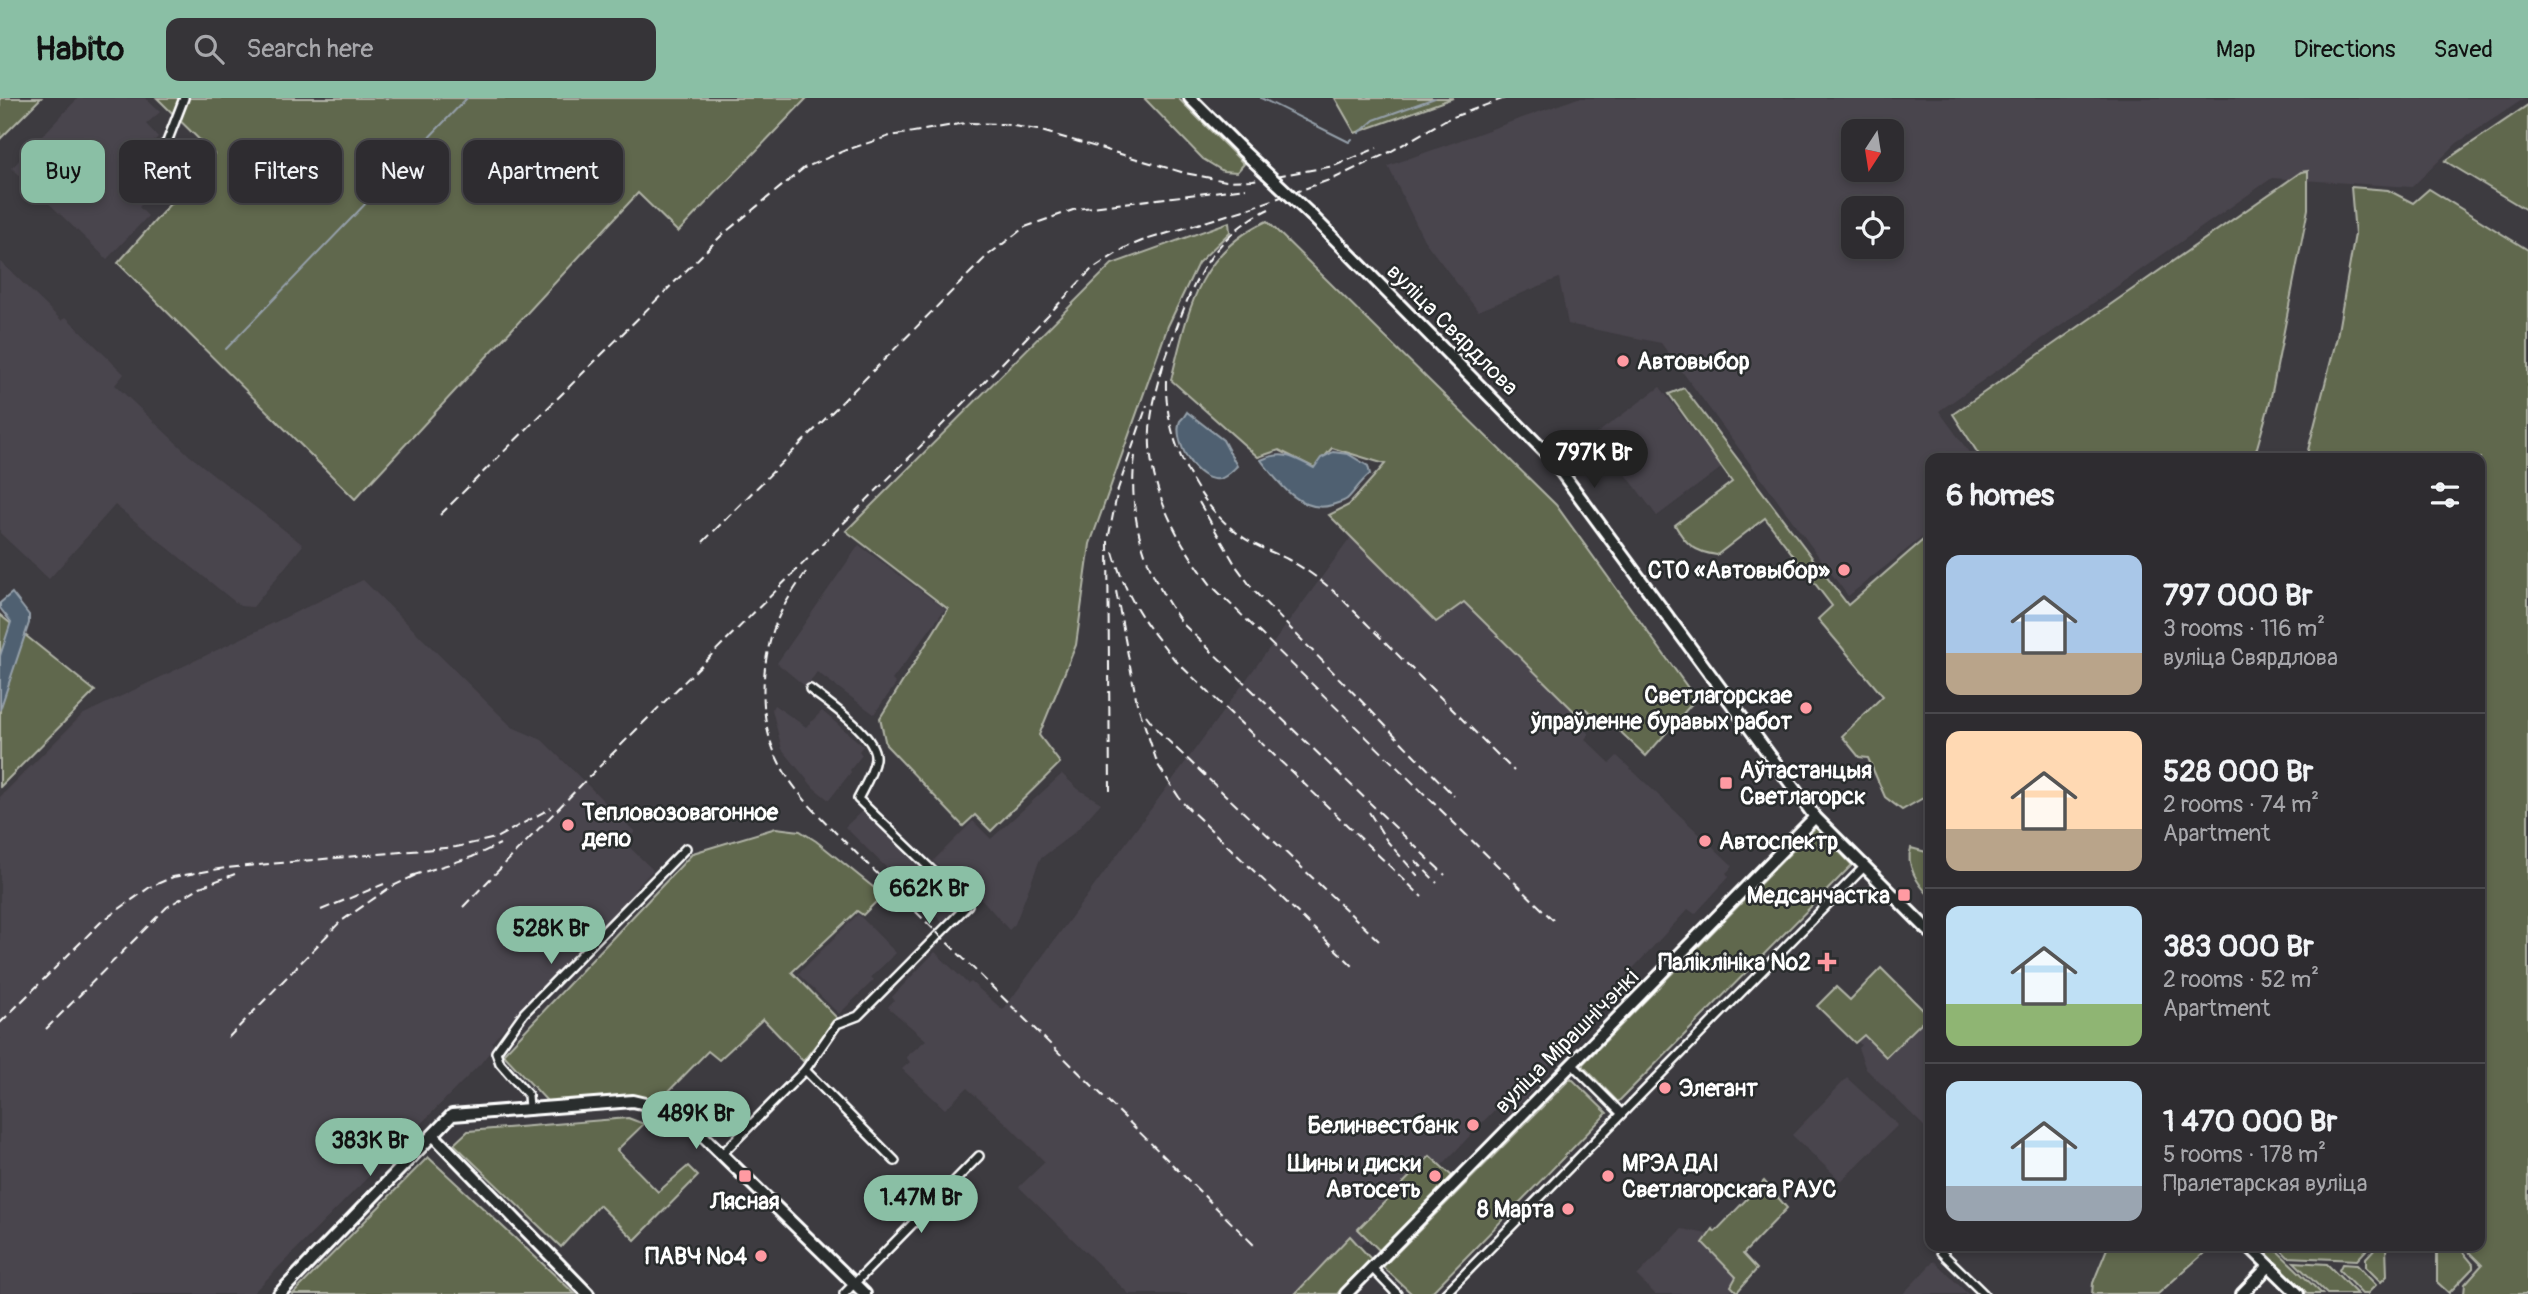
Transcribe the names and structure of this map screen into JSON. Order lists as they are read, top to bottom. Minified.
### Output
{"streets":{"street":["вуліца Свярдлова","вуліца Мірашнічэнкі"]},"crossings":[["вуліца Свярдлова","вуліца Мірашнічэнкі"]],"places":{"other":["Автовыбор","СТО «Автовыбор»","Светлагорскае ўпраўленне буравых работ","Тепловозовагонное депо","Автоспектр","Элегант","Белинвестбанк","Шины и диски Автосеть","МРЭА ДАІ Светлагорскага РАУС","8 Марта","ПАВЧ №4"],"transit":["Аўтастанцыя Светлагорск","Медсанчастка","Лясная"],"health":["Паліклініка №2"]},"north":"bottom","page":{"header":"Habito","search":"Search here","nav":["Map","Directions","Saved"],"chip":["Buy","Rent","Filters","New","Apartment"],"price":["797K Br","662K Br","528K Br","489K Br","383K Br","1.47M Br"],"heading":"6 homes","list":[{"name":"797 000 Br","note":"3 rooms · 116 m² · вуліца Свярдлова"},{"name":"528 000 Br","note":"2 rooms · 74 m² · Apartment"},{"name":"383 000 Br","note":"2 rooms · 52 m² · Apartment"},{"name":"1 470 000 Br","note":"5 rooms · 178 m² · Пралетарская вуліца"}]}}
